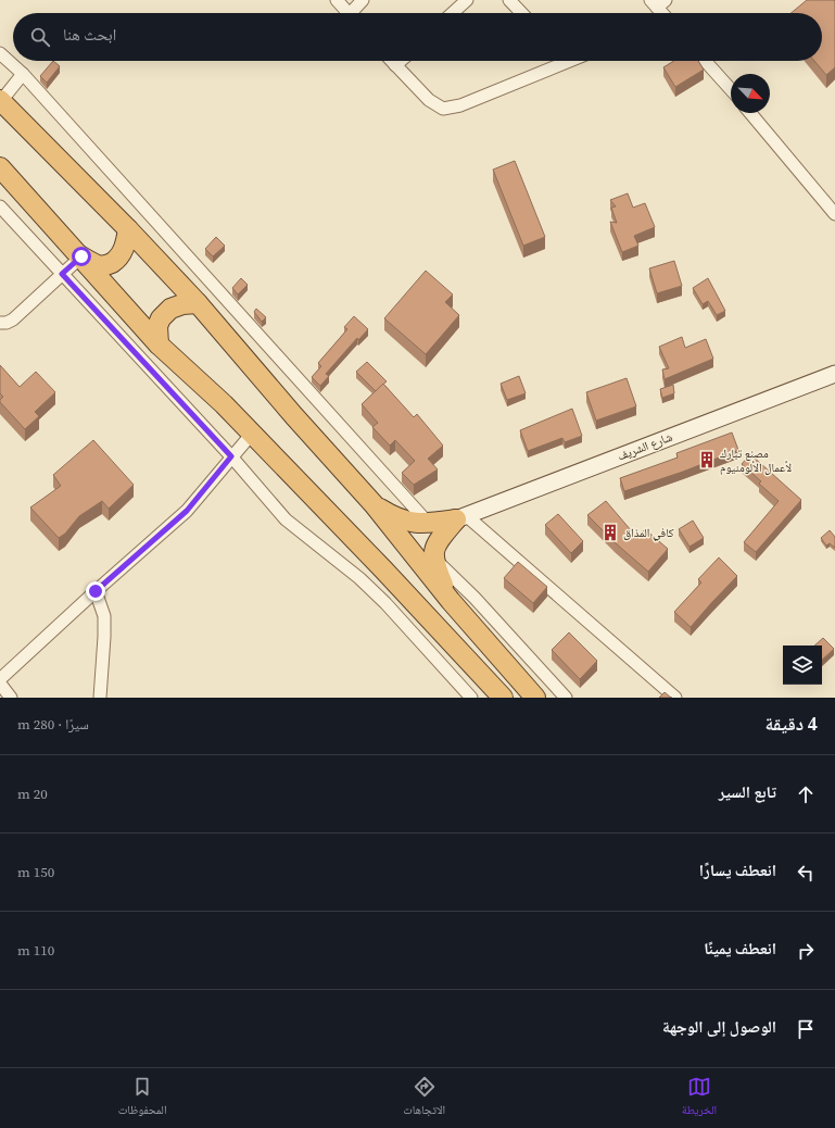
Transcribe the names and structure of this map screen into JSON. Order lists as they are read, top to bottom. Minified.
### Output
{"streets":{"main road":["شارع الشريف"]},"places":{"building":["مصنع تبارك لأعمال الألومنيوم","كافي المذاق"]},"north":"bottom right","page":{"search":"ابحث هنا","heading":["4 دقيقة","سيرًا · 280 m"],"list":[["تابع السير","20 m"],["انعطف يسارًا","150 m"],["انعطف يمينًا","110 m"],"الوصول إلى الوجهة"],"nav":["الخريطة","الاتجاهات","المحفوظات"]}}
